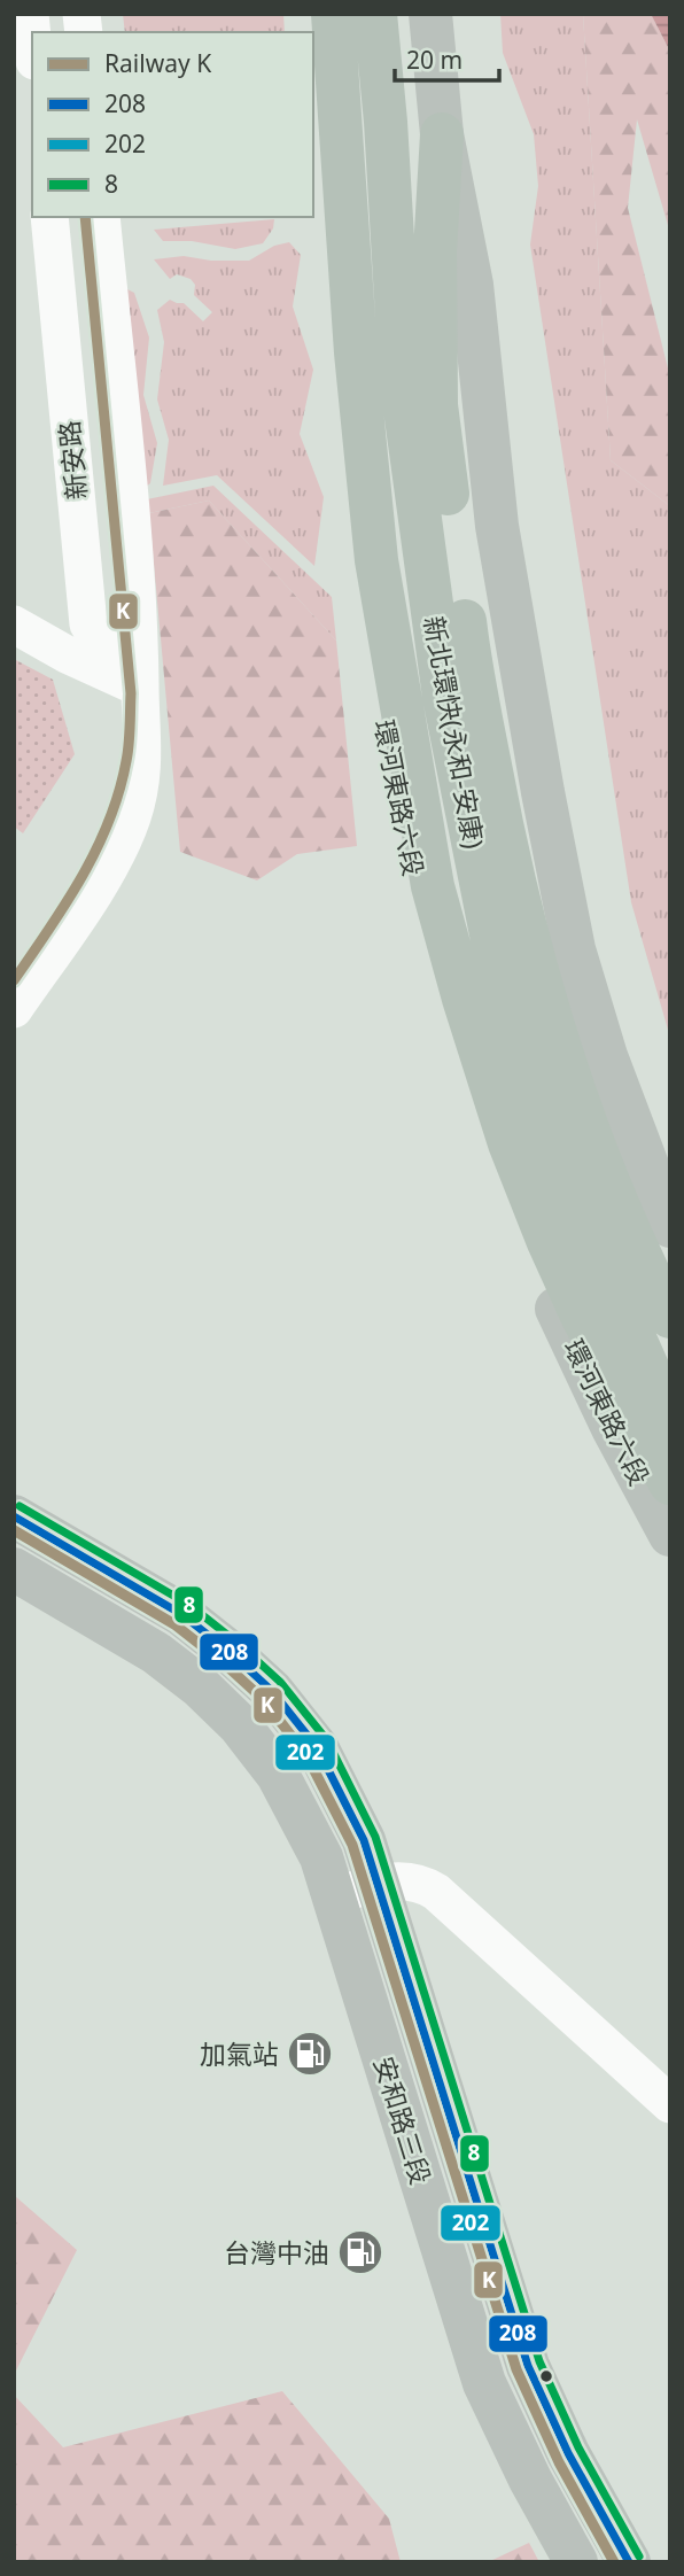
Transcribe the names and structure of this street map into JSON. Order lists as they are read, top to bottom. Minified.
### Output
{"streets":{"highway":["新北環快(永和-安康)"],"main road":["環河東路六段","安和路三段"],"street":["新安路"]},"places":{"fuel station":["加氣站","台灣中油"]},"lines":["rail line K","transit line 8","transit line 208","transit line 202"],"legend":["Railway K","208","202","8"],"scale_bar":"20 m"}
